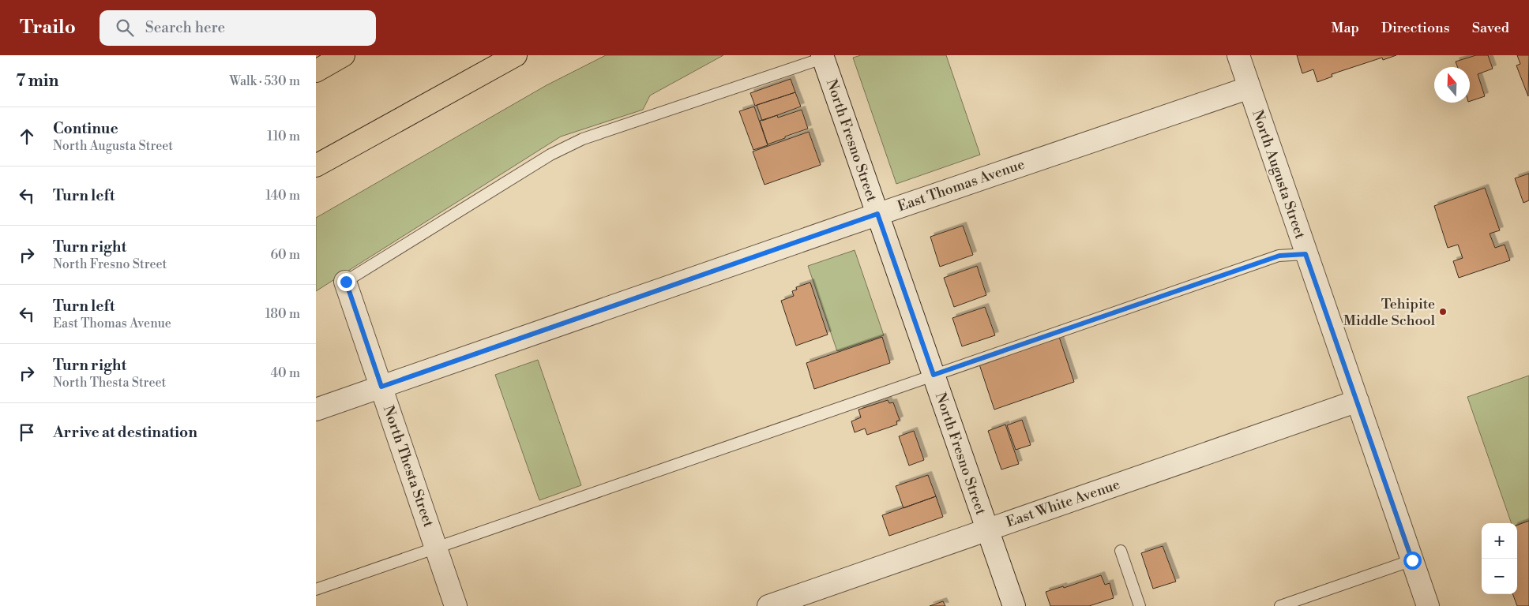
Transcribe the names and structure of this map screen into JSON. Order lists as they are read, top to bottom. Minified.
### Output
{"streets":{"street":["North Fresno Street","North Augusta Street","East Thomas Avenue","North Thesta Street","East White Avenue"]},"crossings":[["North Fresno Street","East Thomas Avenue"],["North Fresno Street","East White Avenue"],["North Augusta Street","East Thomas Avenue"],["North Augusta Street","East White Avenue"],["East Thomas Avenue","North Thesta Street"]],"places":["Tehipite Middle School"],"north":"top","page":{"header":"Trailo","search":"Search here","nav":["Map","Directions","Saved"],"heading":["7 min","Walk · 530 m"],"list":[["Continue","North Augusta Street","110 m"],["Turn left","140 m"],["Turn right","North Fresno Street","60 m"],["Turn left","East Thomas Avenue","180 m"],["Turn right","North Thesta Street","40 m"],"Arrive at destination"],"map_buttons":["+","−"]}}
